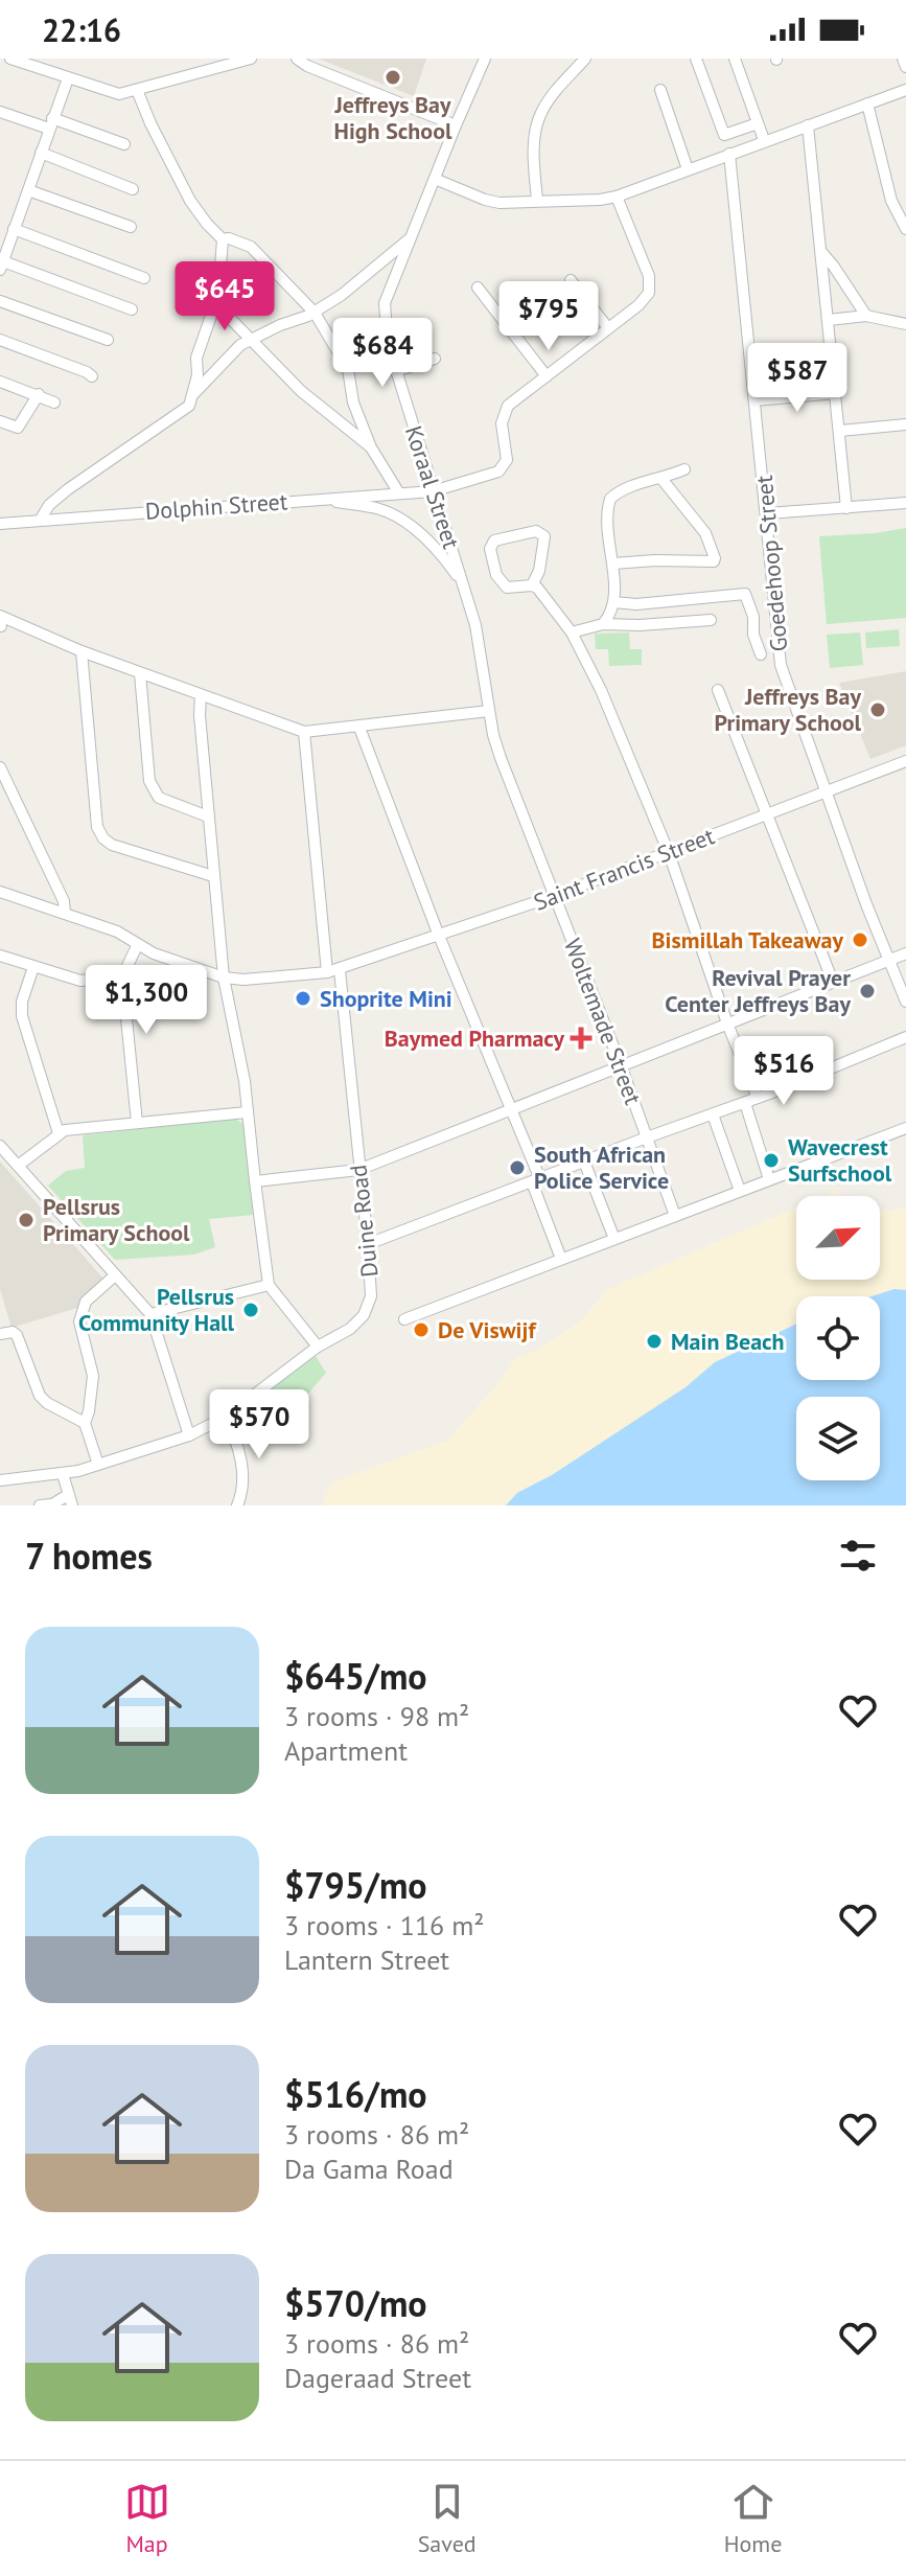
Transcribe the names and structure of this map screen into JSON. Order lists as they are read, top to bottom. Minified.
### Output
{"streets":{"street":["Koraal Street","Dolphin Street","Goedehoop Street","Saint Francis Street","Woltemade Street","Duine Road"]},"crossings":[["Koraal Street","Dolphin Street"],["Koraal Street","Woltemade Street"],["Goedehoop Street","Saint Francis Street"],["Saint Francis Street","Woltemade Street"],["Saint Francis Street","Duine Road"]],"places":{"other":["Jeffreys Bay High School","Jeffreys Bay Primary School","Bismillah Takeaway","Revival Prayer Center Jeffreys Bay","Shoprite Mini","Wavecrest Surfschool","South African Police Service","Pellsrus Primary School","Pellsrus Community Hall","De Viswijf","Main Beach"],"health":["Baymed Pharmacy"]},"north":"top right","page":{"status":"22:16","price":["$645","$795","$684","$587","$1,300","$516","$570"],"heading":"7 homes","list":[{"name":"$645/mo","note":"3 rooms · 98 m² · Apartment"},{"name":"$795/mo","note":"3 rooms · 116 m² · Lantern Street"},{"name":"$516/mo","note":"3 rooms · 86 m² · Da Gama Road"},{"name":"$570/mo","note":"3 rooms · 86 m² · Dageraad Street"}],"tabs":["Map","Saved","Home"]}}
